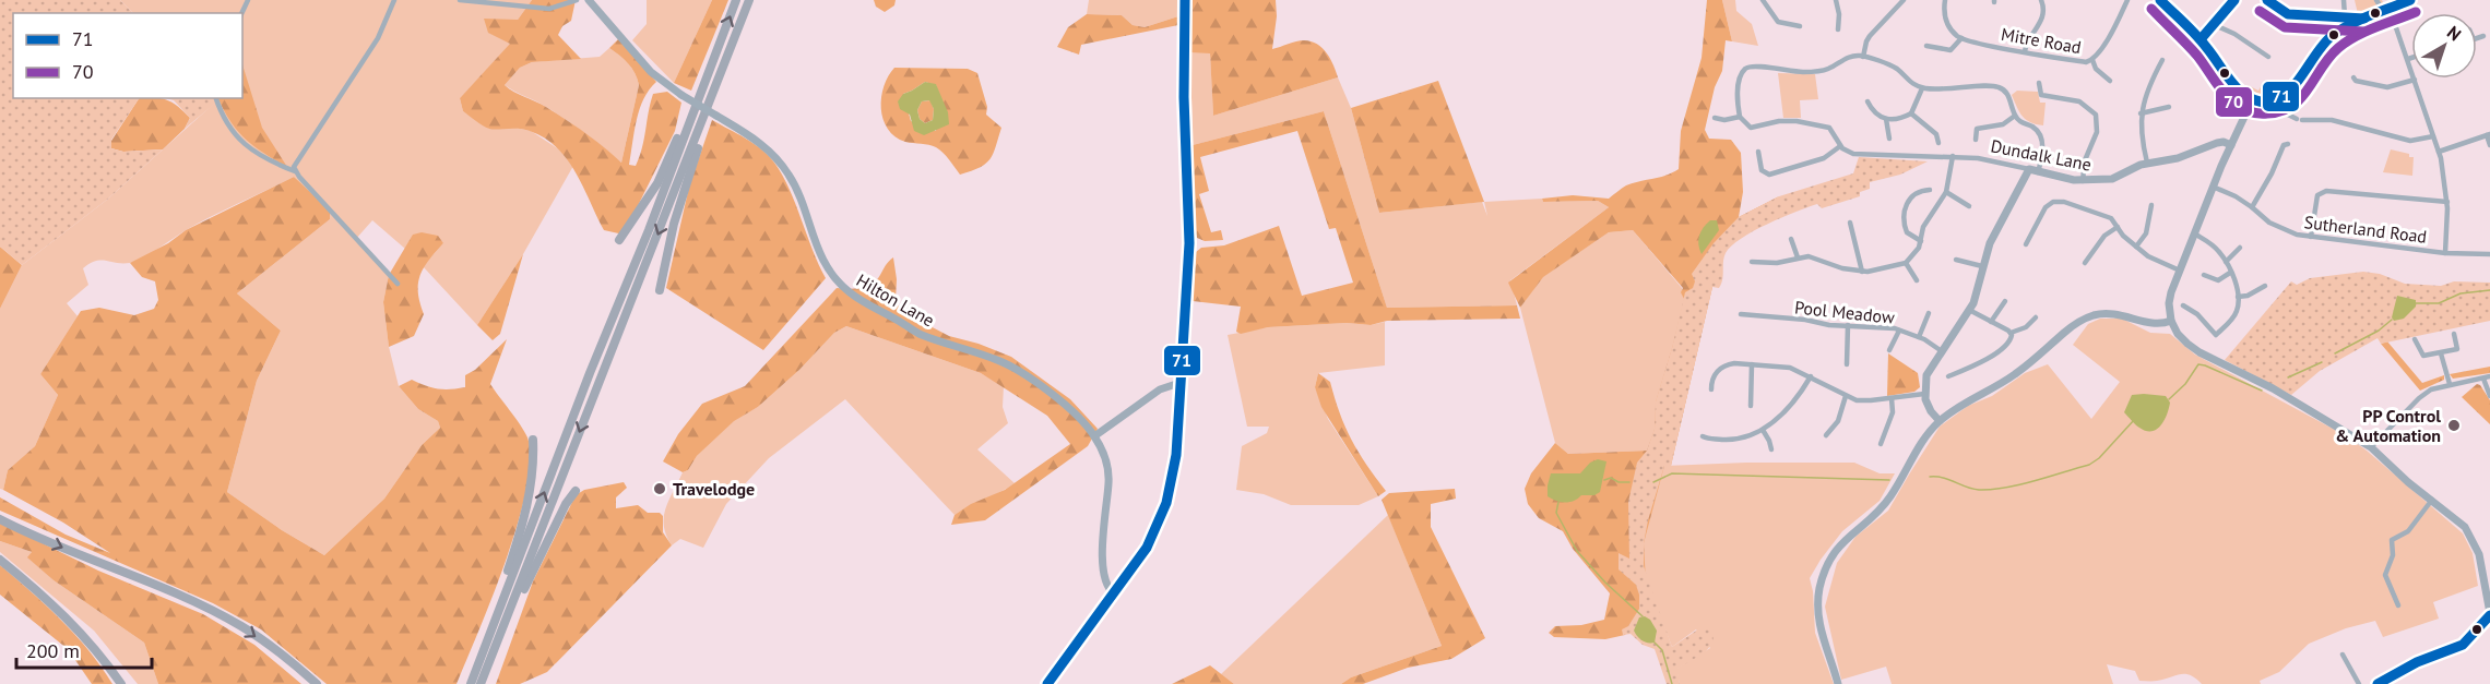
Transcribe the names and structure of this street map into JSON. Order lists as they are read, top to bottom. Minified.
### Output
{"streets":{"street":["Mitre Road","Dundalk Lane","Sutherland Road","Hilton Lane","Pool Meadow"]},"places":["PP Control & Automation","Travelodge"],"lines":["transit line 71","transit line 70"],"legend":["71","70"],"scale_bar":"200 m","north":"top right"}
